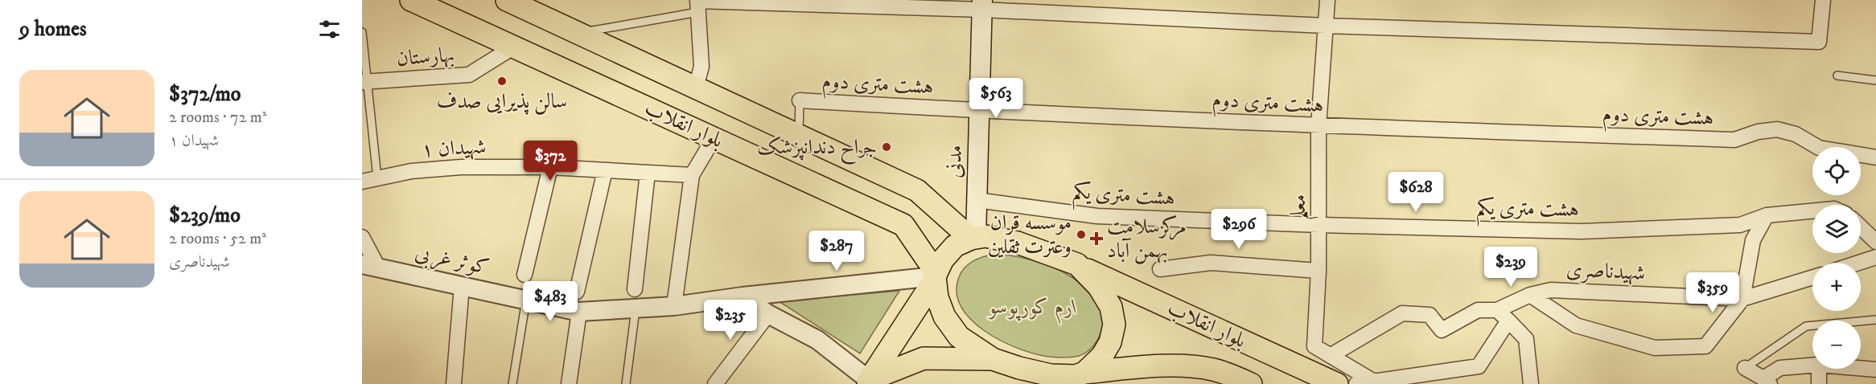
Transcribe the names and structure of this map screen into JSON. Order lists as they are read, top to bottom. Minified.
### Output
{"streets":{"main road":["بلوار انقلاب","مدنی"],"street":["بهارستان","هشت متری دوم","شهیدان ۱","هشت متری یکم","معلم","کوثر غربی","شهید‌ناصری"]},"crossings":[["بهارستان","بلوار انقلاب"],["هشت متری دوم","مدنی"],["هشت متری دوم","معلم"],["بلوار انقلاب","مدنی"],["بلوار انقلاب","کوثر غربی"],["مدنی","هشت متری یکم"],["مدنی","کوثر غربی"],["هشت متری یکم","معلم"],["معلم","شهید‌ناصری"]],"parks":["ارم کورپوسو"],"places":{"other":["سالن پذیرایی صدف","جراح دندانپزشک","موسسه قران وعترت ثقلین"],"health":["مرکزسلامت بهمن آباد"]},"page":{"heading":"9 homes","list":[{"name":"$372/mo","note":"2 rooms · 72 m² · شهیدان ۱"},{"name":"$239/mo","note":"2 rooms · 52 m² · شهید‌ناصری"}],"price":["$563","$372","$628","$296","$287","$239","$359","$483","$235"],"map_buttons":["+","−"]}}
